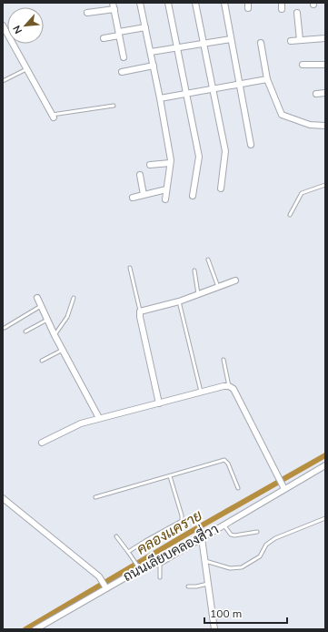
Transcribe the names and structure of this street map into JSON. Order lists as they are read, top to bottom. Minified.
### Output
{"streets":{"street":["ถนนเลียบคลองสี่วา"]},"water":["คลองเเคราย"],"scale_bar":"100 m","north":"bottom left"}
